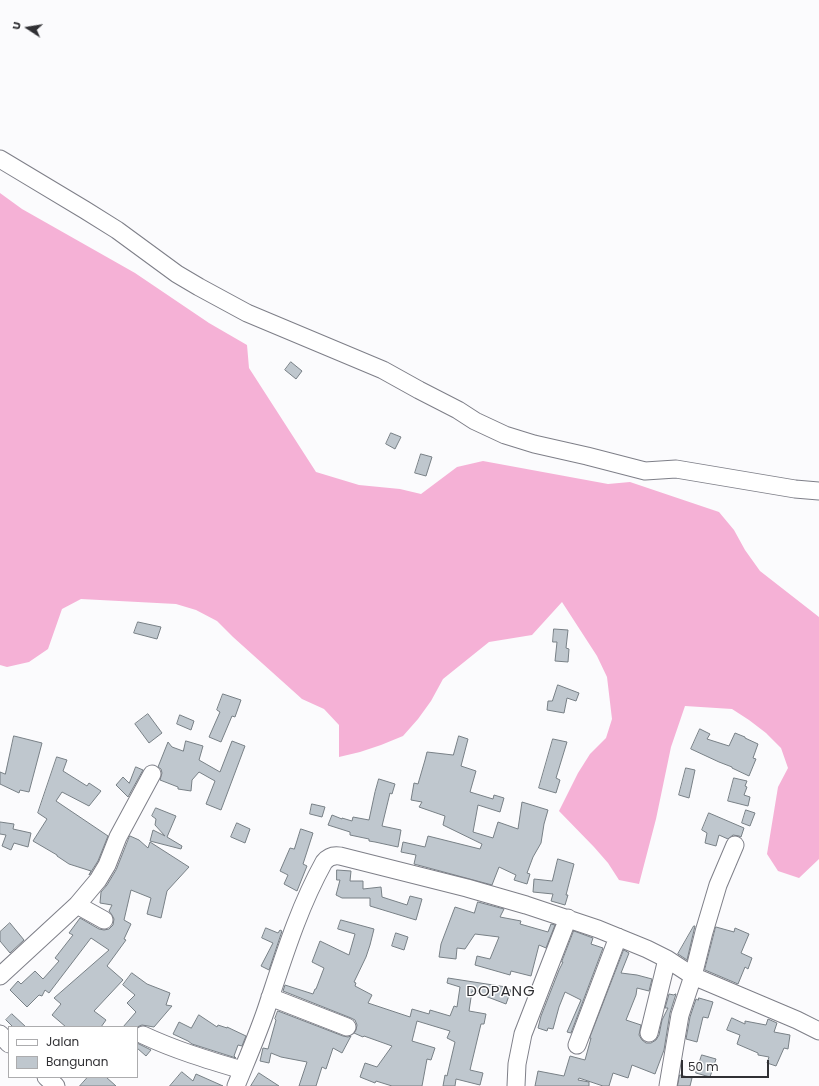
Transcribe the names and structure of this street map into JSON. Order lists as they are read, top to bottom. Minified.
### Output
{"districts":["DOPANG"],"legend":["Jalan","Bangunan"],"scale_bar":"50 m","north":"left"}
